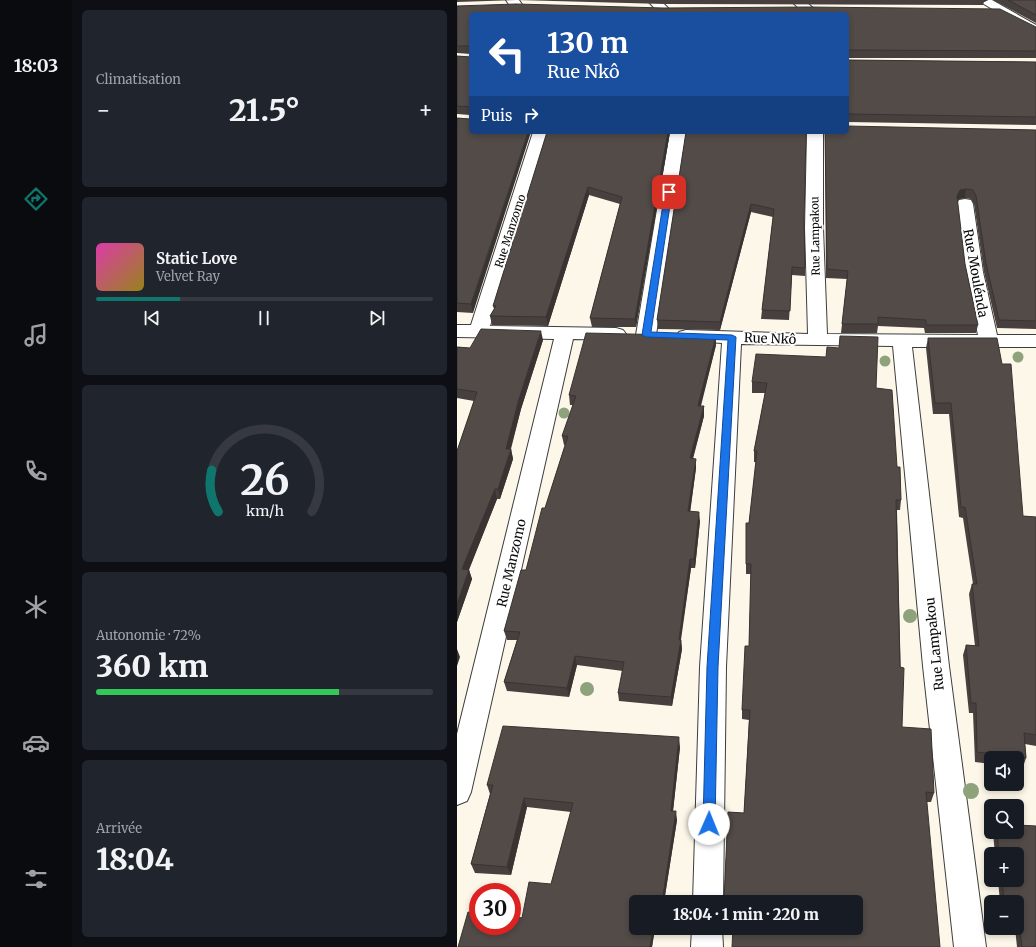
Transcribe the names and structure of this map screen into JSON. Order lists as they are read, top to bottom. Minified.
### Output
{"streets":{"street":["Rue Manzomo","Rue Lampakou","Rue Moulénda","Rue Nkô"]},"crossings":[["Rue Manzomo","Rue Nkô"],["Rue Lampakou","Rue Nkô"],["Rue Moulénda","Rue Nkô"]],"page":{"tabs":"18:03","tile":["Climatisation",["Autonomie · 72%","360 km"],["Arrivée","18:04"]],"turn":["130 m","Rue Nkô"],"heat":["−","21.5°","+"],"then":"Puis","song":["Static Love","Velvet Ray"],"map_buttons":["+","−"],"limit":"30","trip":"18:04 · 1 min · 220 m","gauge":["26","km/h"]}}
